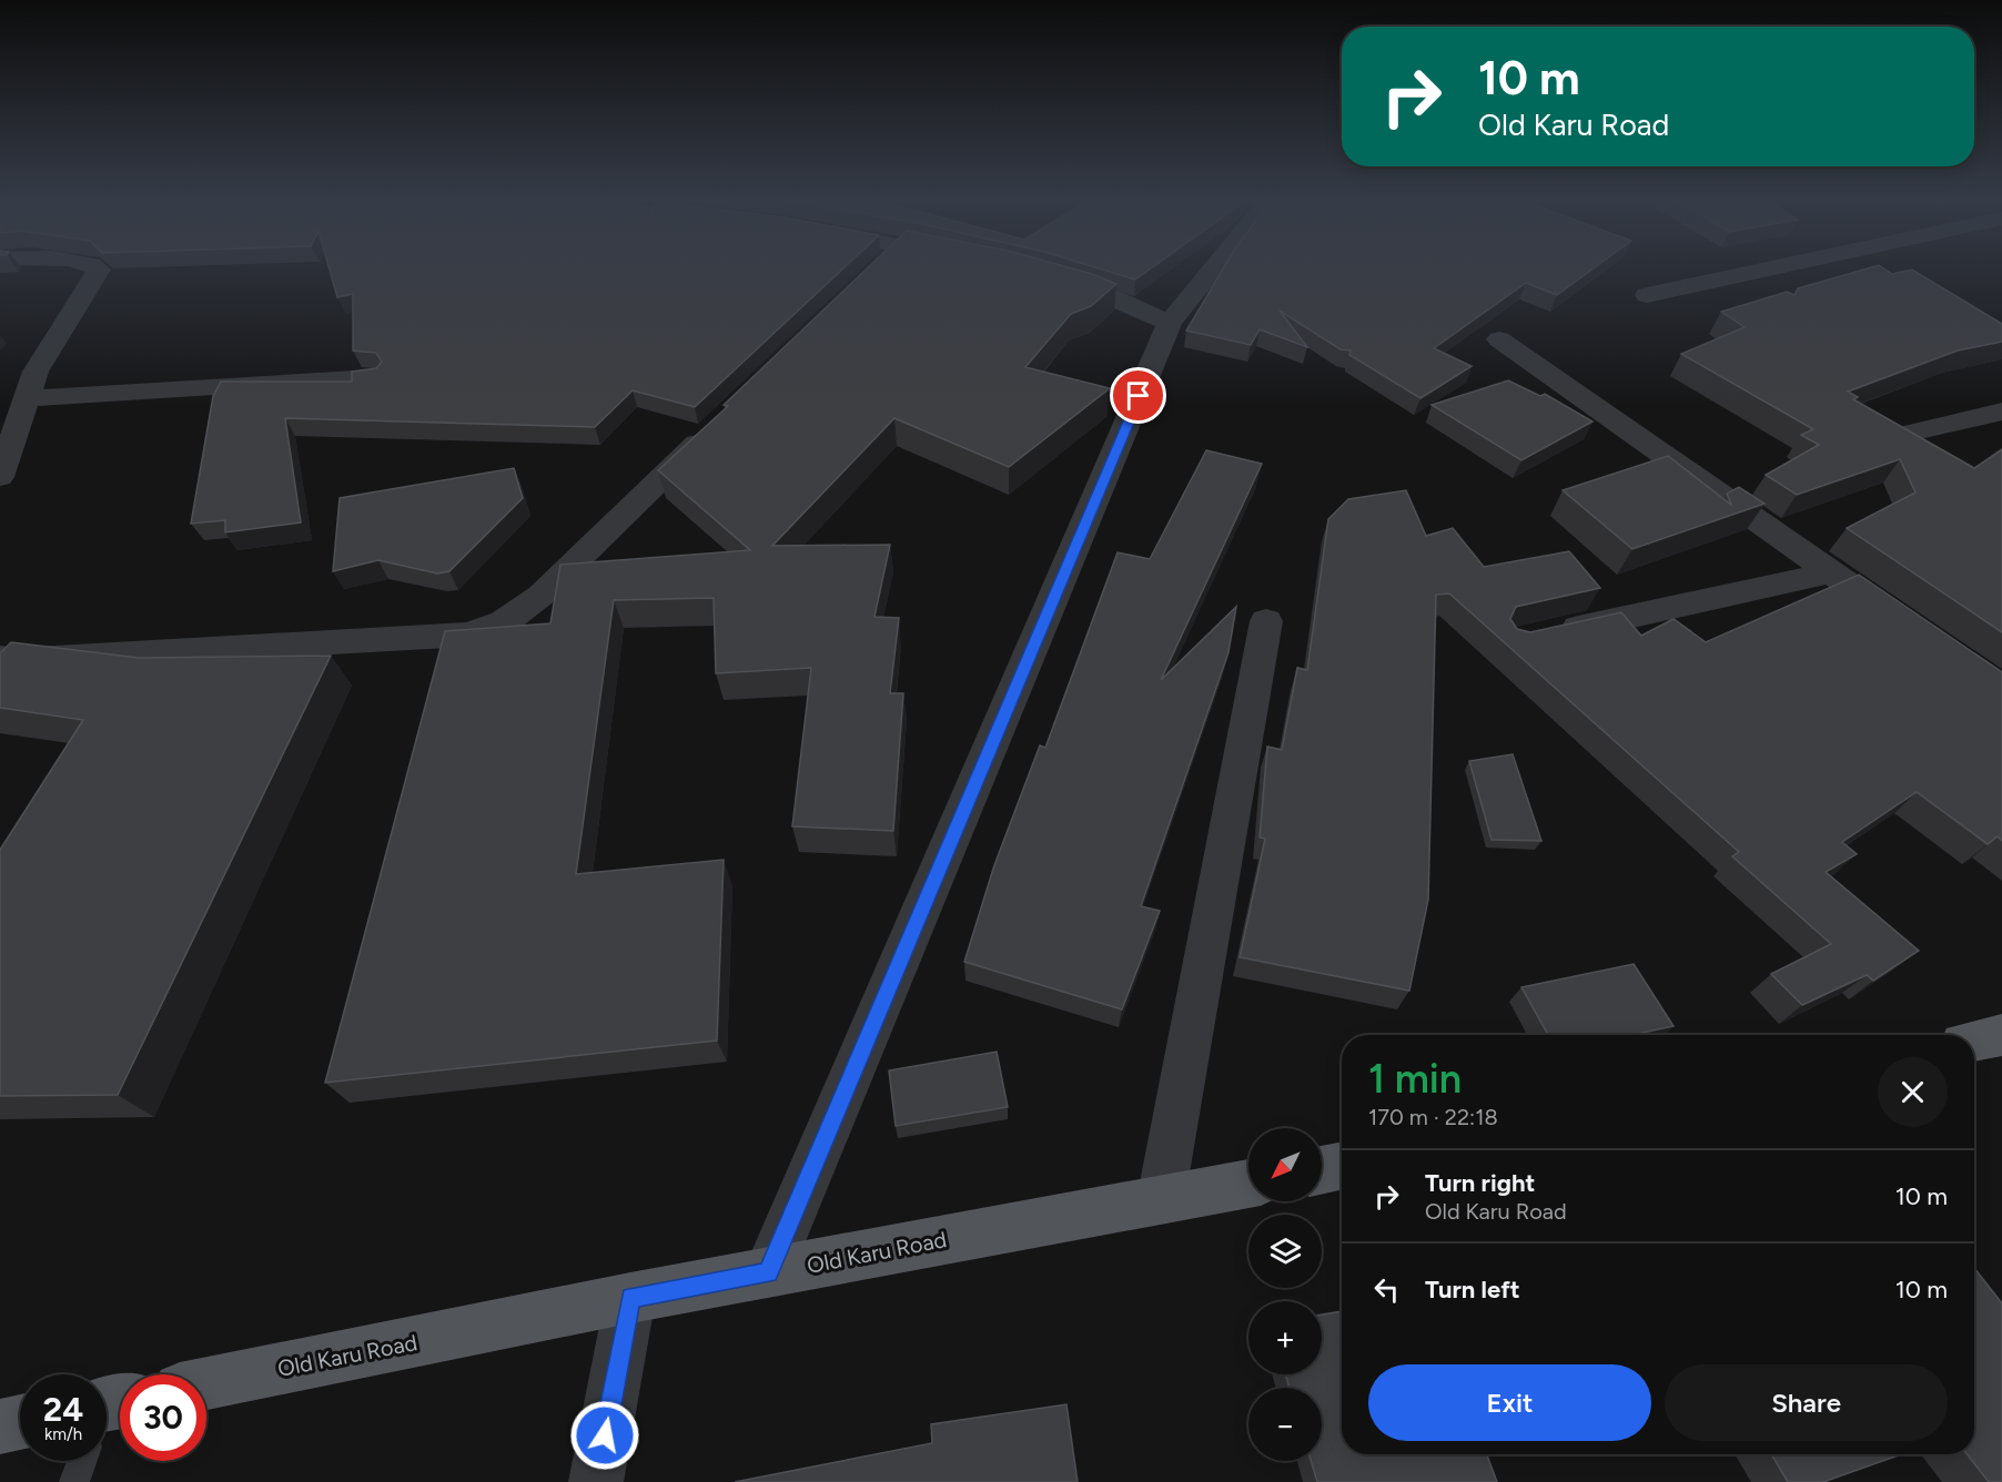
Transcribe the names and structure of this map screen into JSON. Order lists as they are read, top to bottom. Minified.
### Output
{"streets":{"main road":["Old Karu Road"]},"north":"bottom left","page":{"turn":["10 m","Old Karu Road"],"heading":["1 min","170 m · 22:18"],"map_buttons":["+","−"],"list":[{"name":"Turn right","note":"Old Karu Road","value":"10 m"},{"name":"Turn left","value":"10 m"}],"buttons":["Exit","Share"],"speed":"24 km/h","limit":"30"}}
